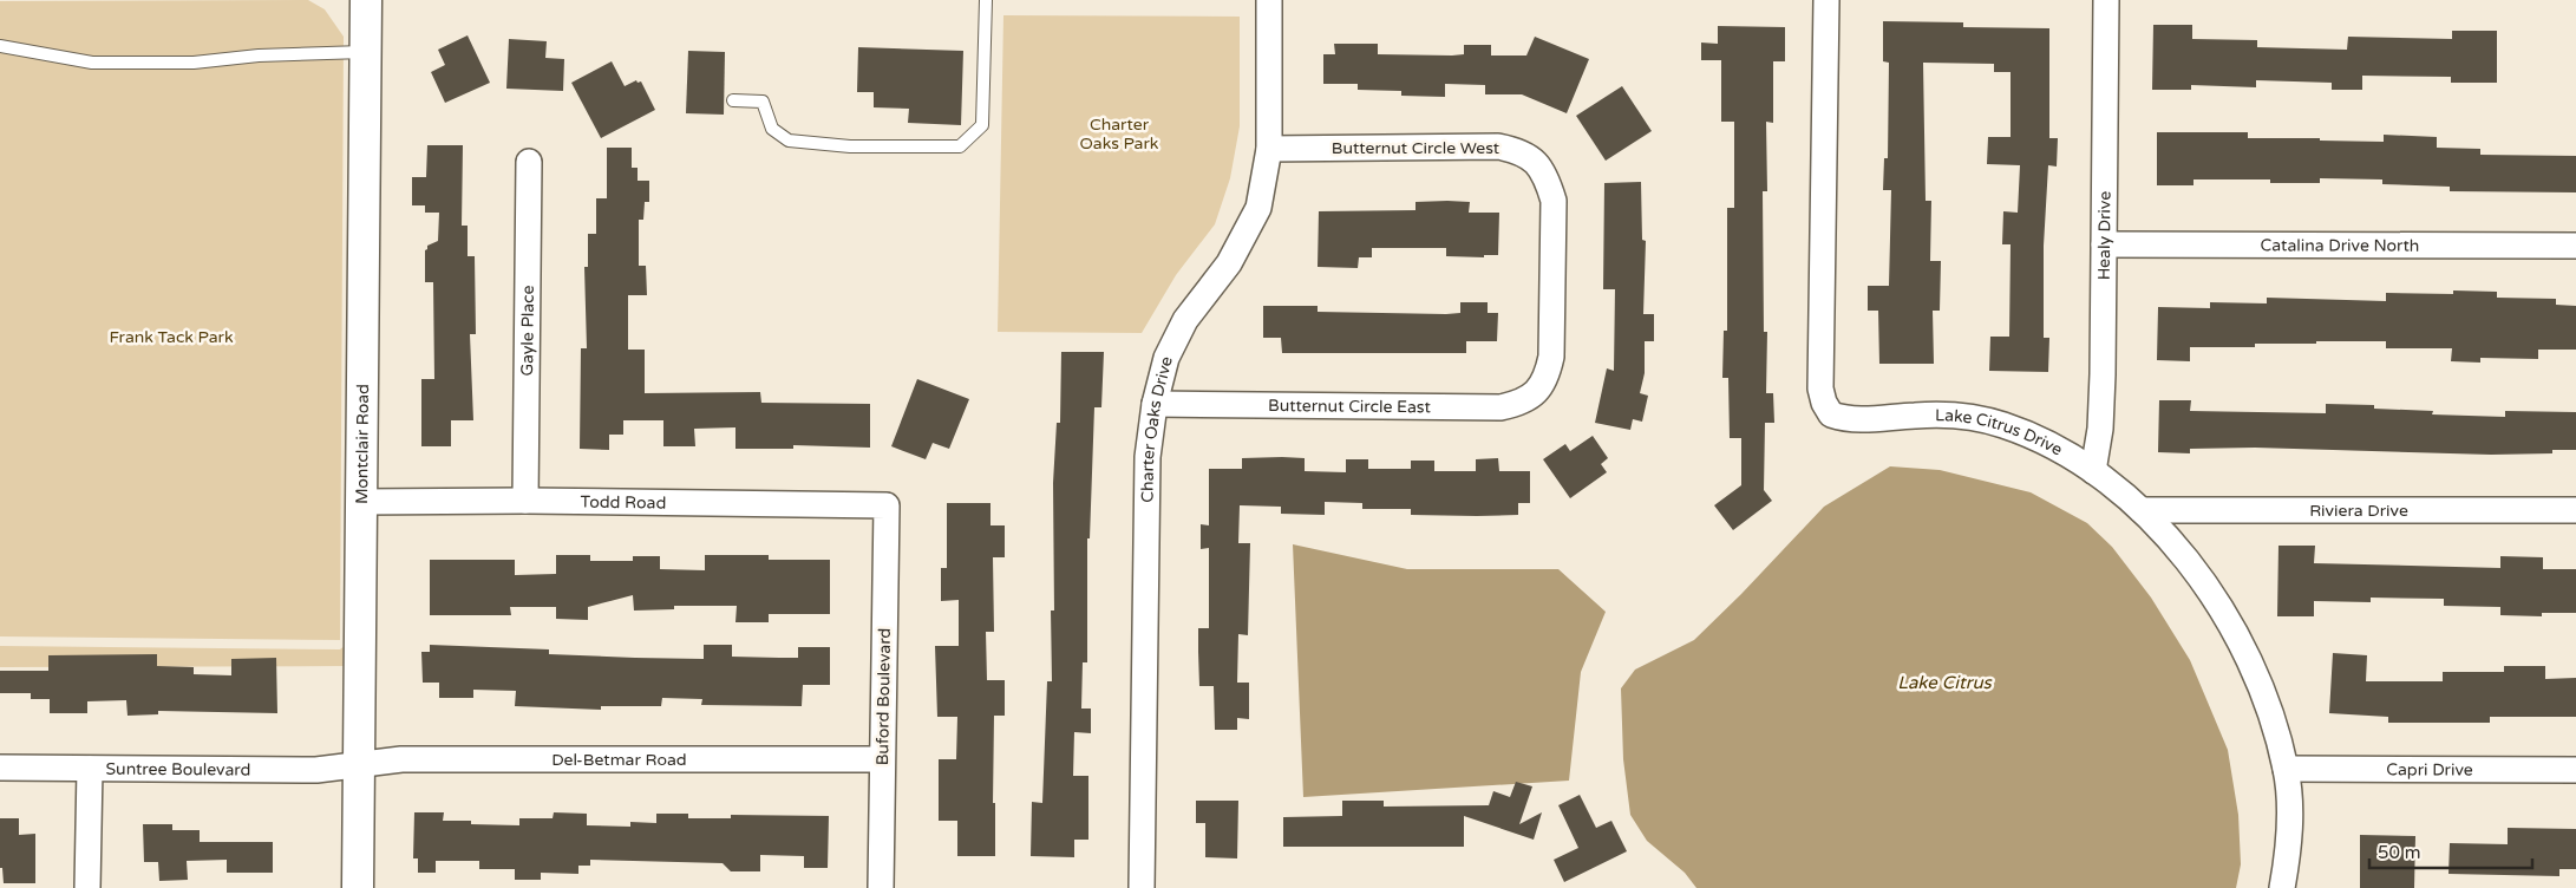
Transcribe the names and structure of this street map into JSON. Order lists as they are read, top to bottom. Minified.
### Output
{"streets":{"street":["Butternut Circle West","Healy Drive","Catalina Drive North","Gayle Place","Butternut Circle East","Charter Oaks Drive","Lake Citrus Drive","Montclair Road","Todd Road","Riviera Drive","Buford Boulevard","Del-Betmar Road","Suntree Boulevard","Capri Drive"]},"crossings":[["Butternut Circle West","Butternut Circle East"],["Butternut Circle West","Charter Oaks Drive"],["Healy Drive","Catalina Drive North"],["Healy Drive","Lake Citrus Drive"],["Gayle Place","Todd Road"],["Butternut Circle East","Charter Oaks Drive"],["Lake Citrus Drive","Riviera Drive"],["Lake Citrus Drive","Capri Drive"],["Montclair Road","Todd Road"],["Montclair Road","Del-Betmar Road"],["Montclair Road","Suntree Boulevard"],["Todd Road","Buford Boulevard"],["Buford Boulevard","Del-Betmar Road"],["Del-Betmar Road","Suntree Boulevard"]],"water":["Lake Citrus"],"parks":["Charter Oaks Park","Frank Tack Park"],"scale_bar":"50 m"}
